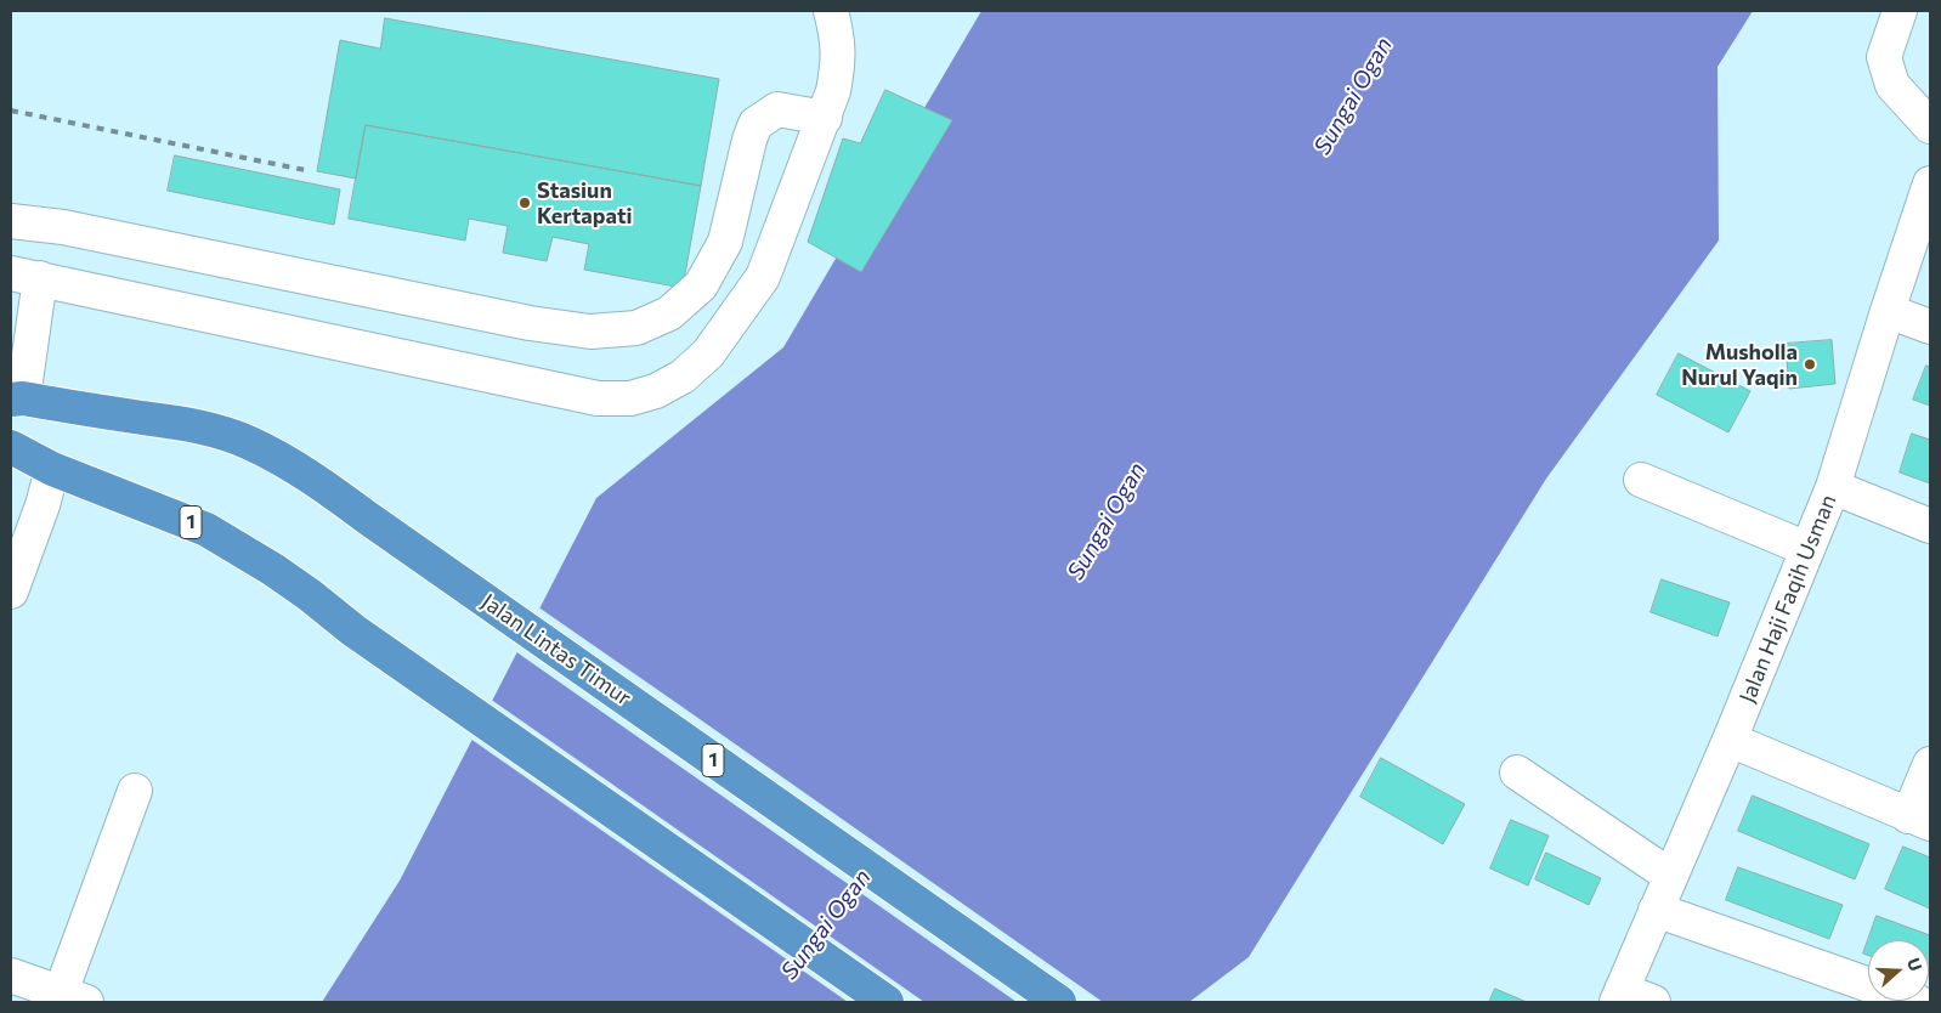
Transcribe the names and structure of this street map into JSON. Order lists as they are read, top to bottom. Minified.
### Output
{"streets":{"highway":["1","Jalan Lintas Timur"],"street":["Jalan Haji Faqih Usman"]},"water":["Sungai Ogan"],"places":["Stasiun Kertapati","Musholla Nurul Yaqin"],"north":"right"}
